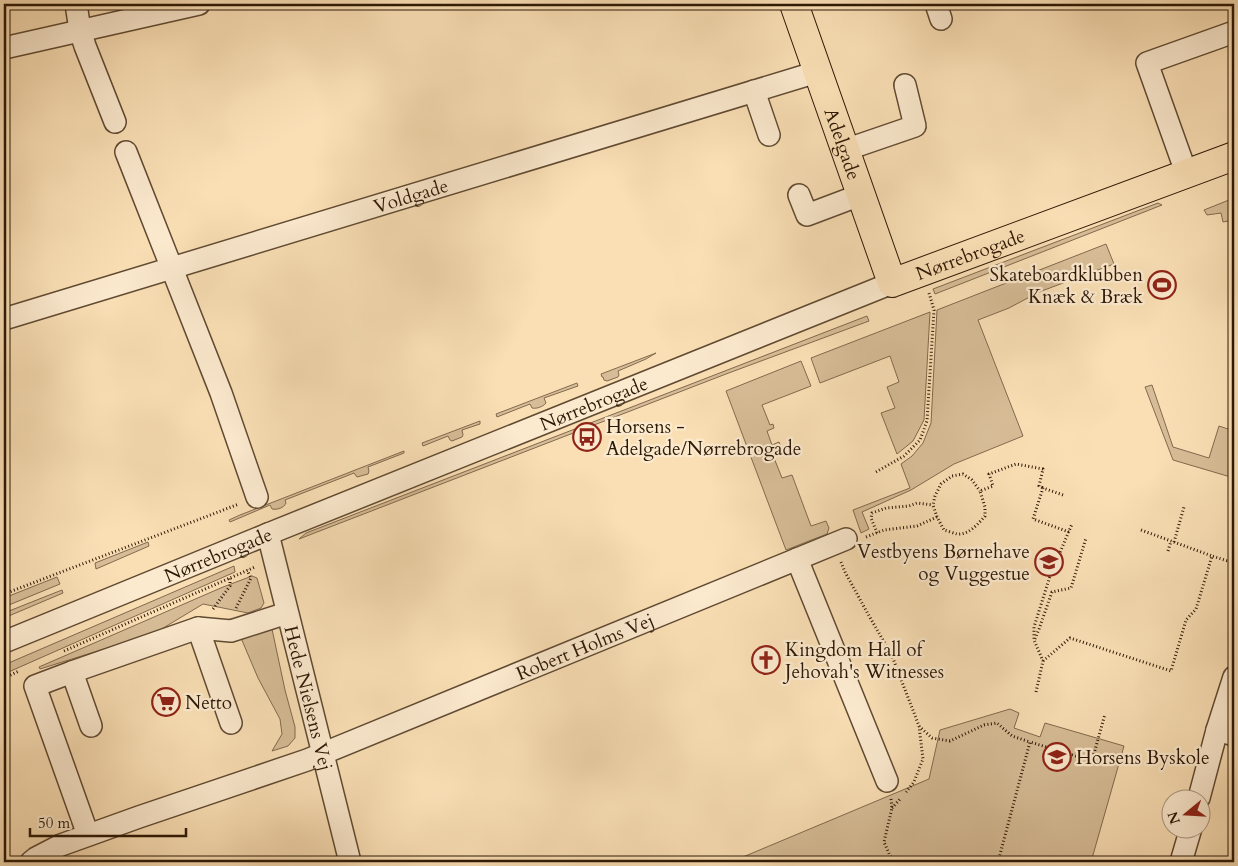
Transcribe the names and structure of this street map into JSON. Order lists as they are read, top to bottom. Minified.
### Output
{"streets":{"main road":["Adelgade","Nørrebrogade"],"street":["Voldgade","Robert Holms Vej","Hede Nielsens Vej"]},"crossings":[["Adelgade","Voldgade"],["Adelgade","Nørrebrogade"],["Nørrebrogade","Hede Nielsens Vej"],["Robert Holms Vej","Hede Nielsens Vej"]],"places":{"sports":["Skateboardklubben Knæk & Bræk"],"bus stop":["Horsens - Adelgade/Nørrebrogade"],"school or university":["Vestbyens Børnehave og Vuggestue","Horsens Byskole"],"church":["Kingdom Hall of Jehovah's Witnesses"],"supermarket":["Netto"]},"scale_bar":"50 m","north":"left"}
